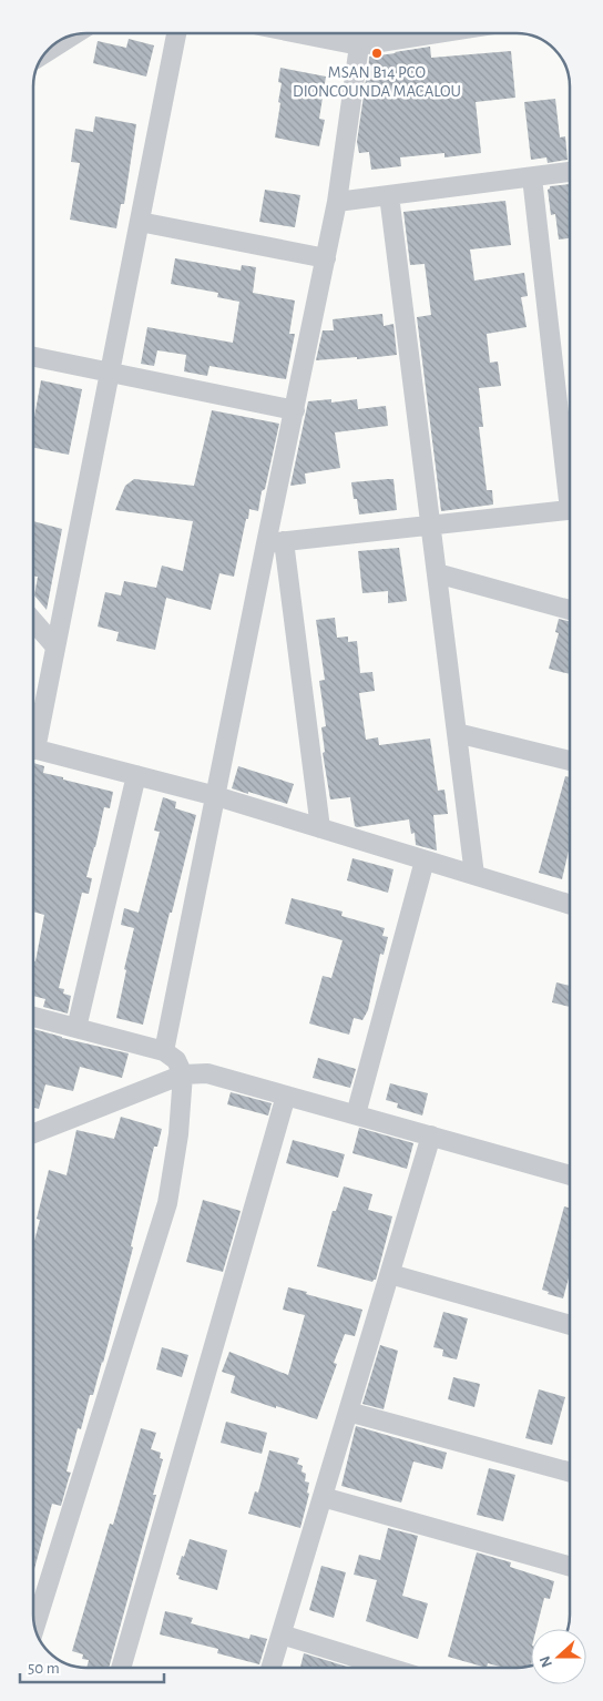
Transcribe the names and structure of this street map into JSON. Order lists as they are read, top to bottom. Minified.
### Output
{"places":["MSAN B14 PCO DIONCOUNDA MACALOU"],"scale_bar":"50 m","north":"left"}
